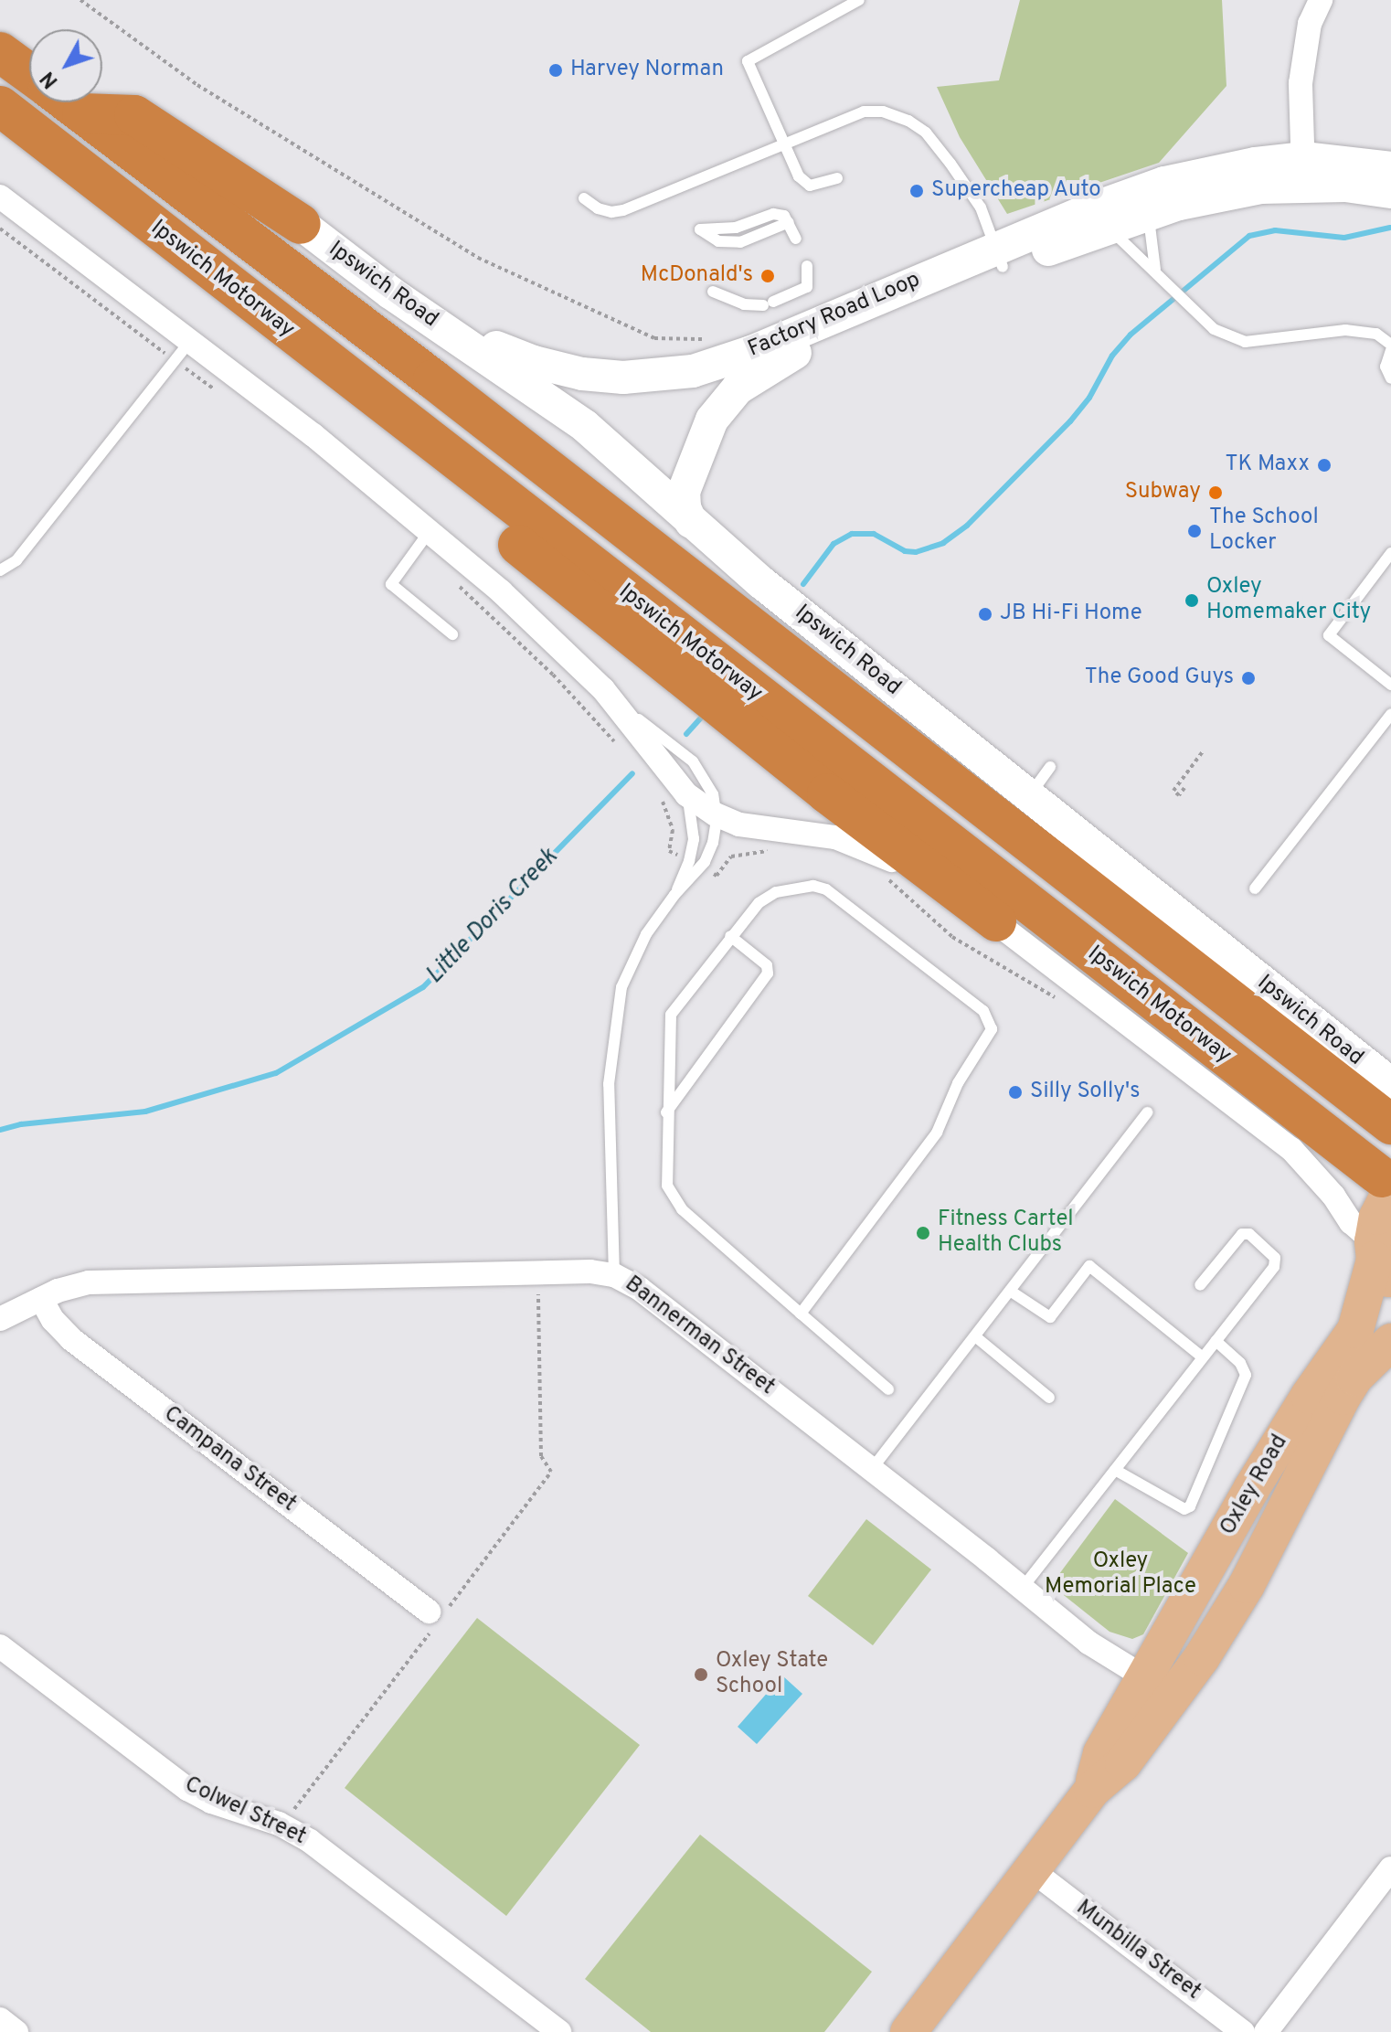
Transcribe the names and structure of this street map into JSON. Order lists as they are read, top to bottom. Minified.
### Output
{"streets":{"highway":["Ipswich Motorway"],"main road":["Ipswich Road","Factory Road Loop","Oxley Road"],"street":["Bannerman Street","Campana Street","Colwel Street","Munbilla Street"]},"crossings":[["Ipswich Motorway","Oxley Road"],["Ipswich Road","Factory Road Loop"],["Bannerman Street","Campana Street"],["Bannerman Street","Oxley Road"],["Oxley Road","Munbilla Street"]],"water":["Little Doris Creek"],"parks":["Oxley Memorial Place"],"places":["Harvey Norman","Supercheap Auto","McDonald's","TK Maxx","Subway","The School Locker","Oxley Homemaker City","JB Hi-Fi Home","The Good Guys","Silly Solly's","Fitness Cartel Health Clubs","Oxley State School"],"north":"bottom left"}
